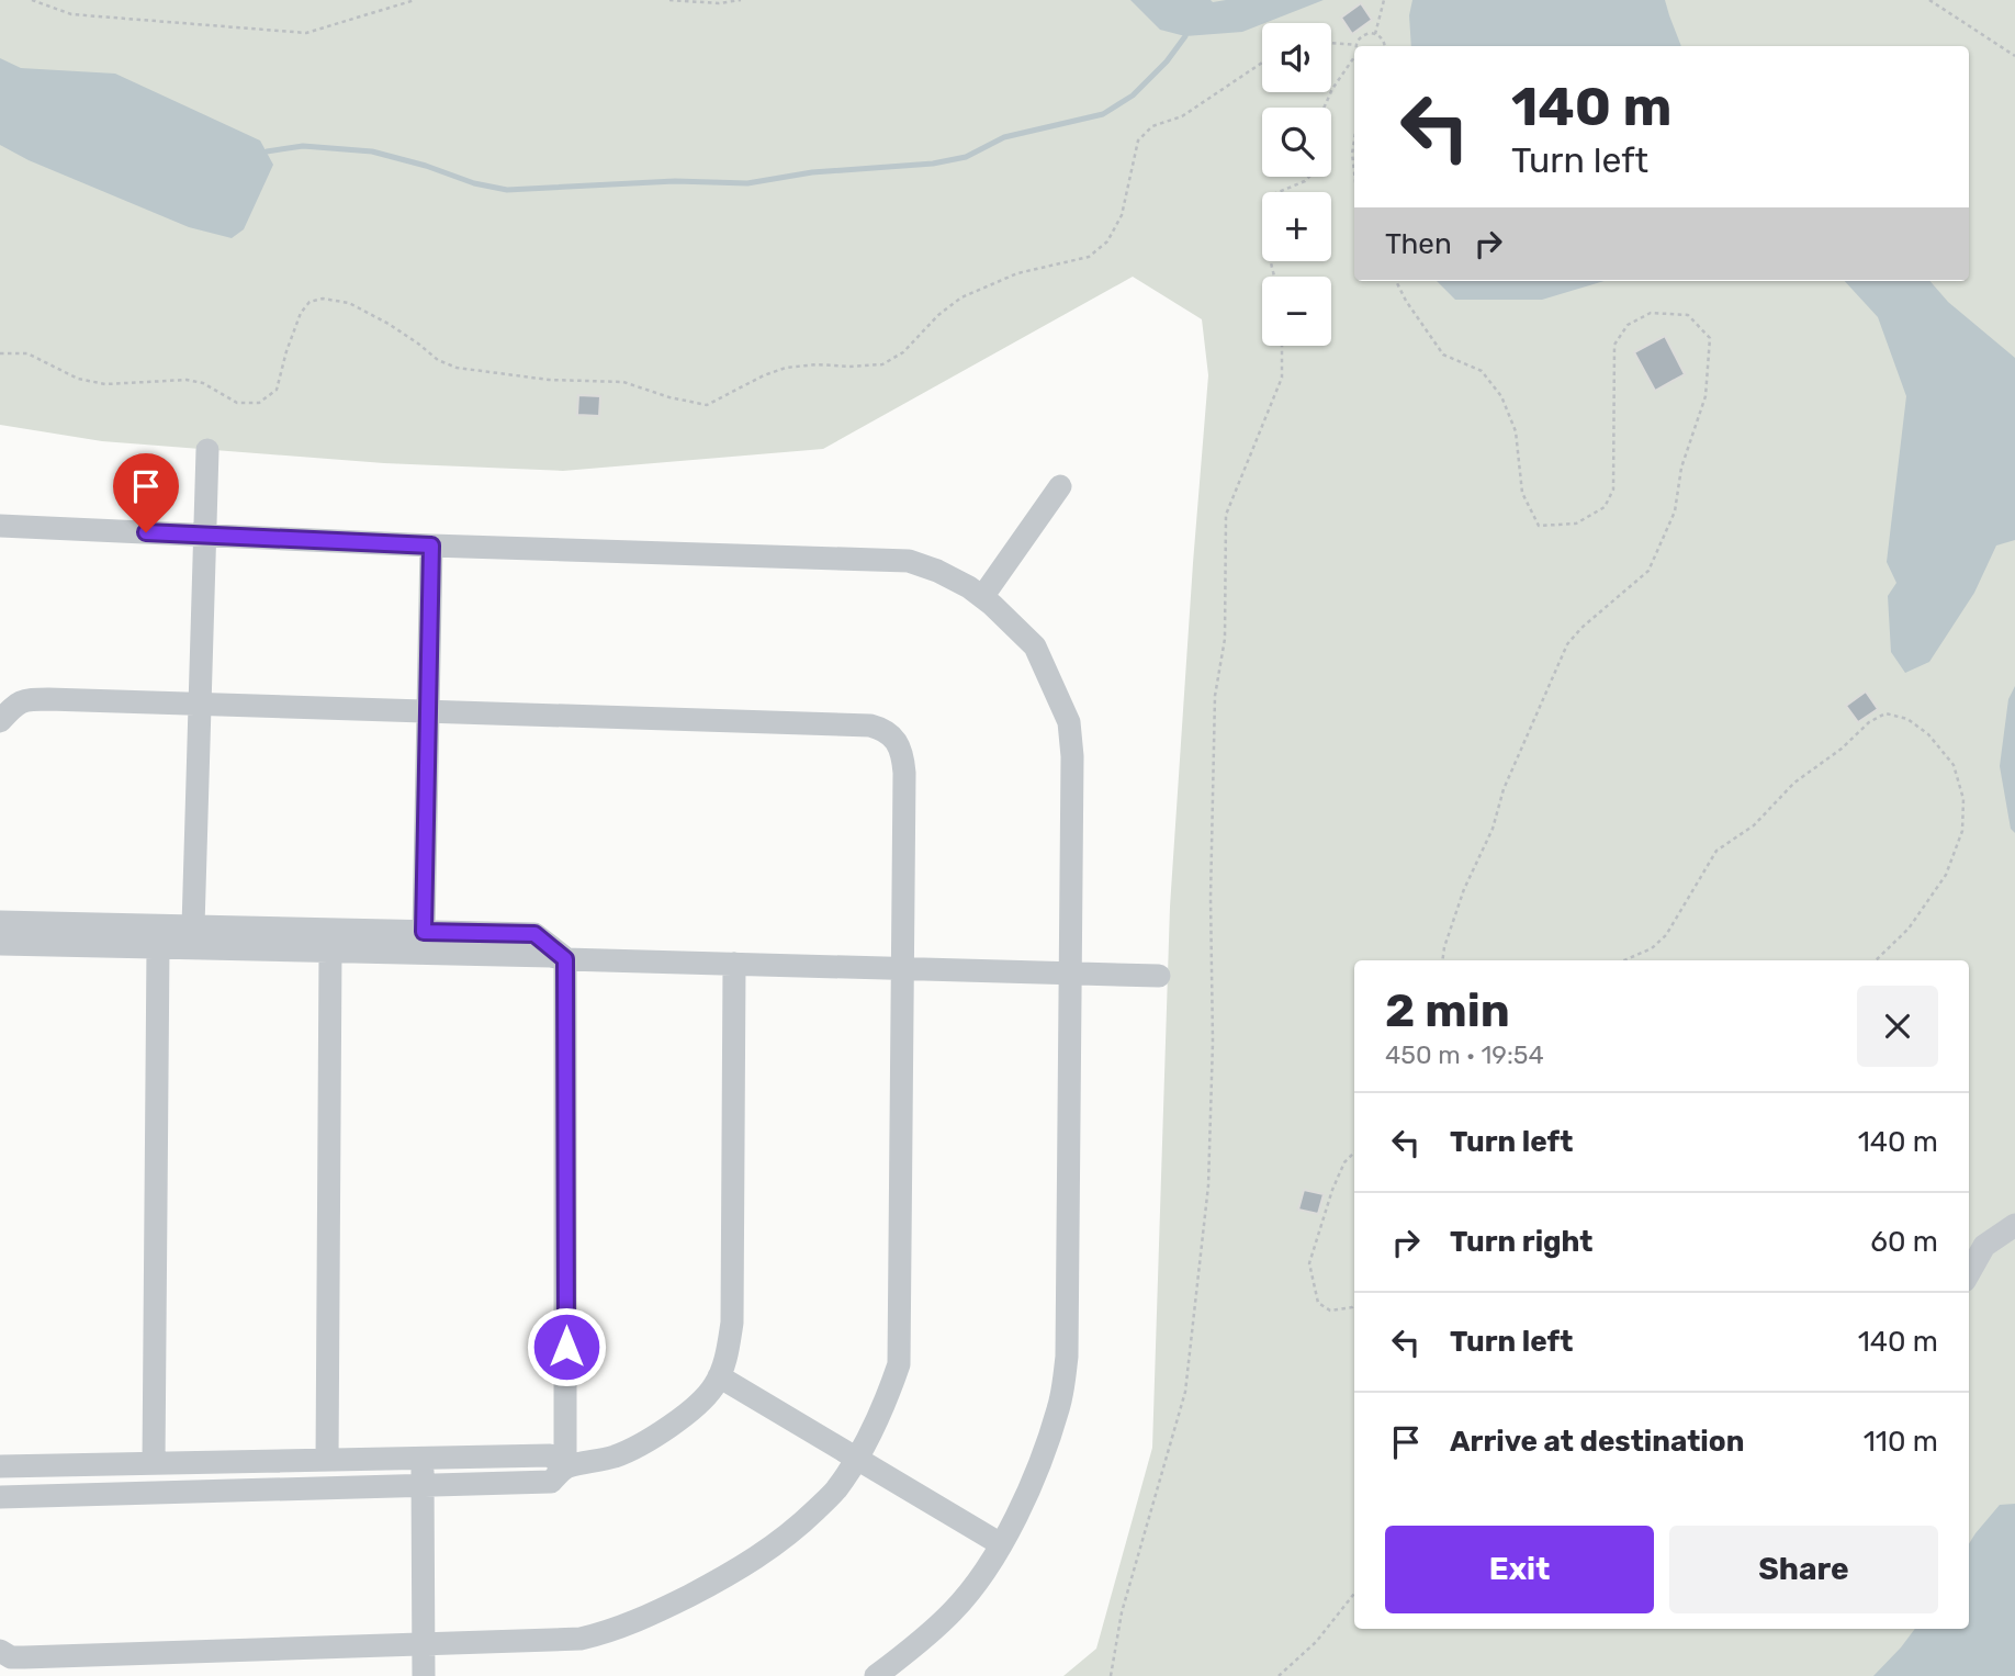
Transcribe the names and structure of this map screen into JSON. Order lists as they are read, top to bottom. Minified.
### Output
{"page":{"map_buttons":["+","−"],"turn":["140 m","Turn left"],"then":"Then","heading":["2 min","450 m · 19:54"],"list":[{"name":"Turn left","value":"140 m"},{"name":"Turn right","value":"60 m"},{"name":"Turn left","value":"140 m"},{"name":"Arrive at destination","value":"110 m"}],"buttons":["Exit","Share"]}}
